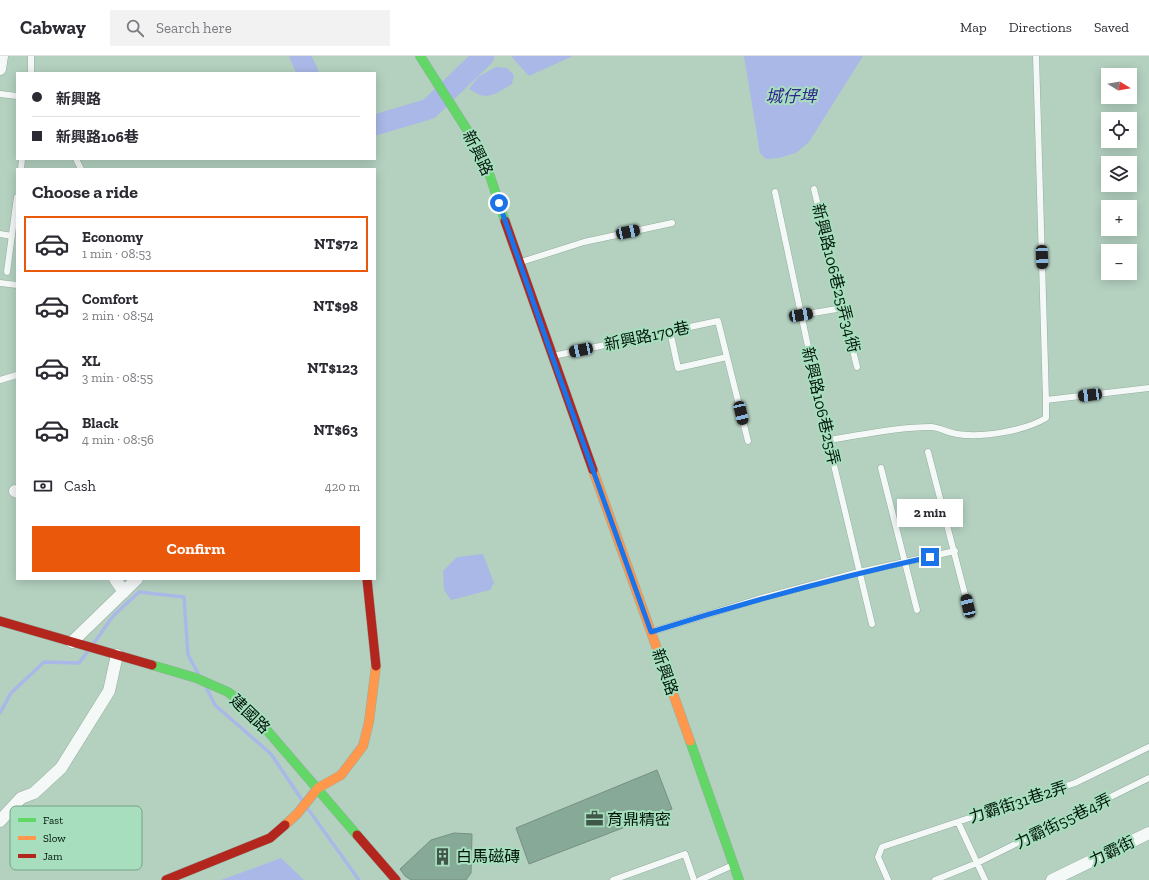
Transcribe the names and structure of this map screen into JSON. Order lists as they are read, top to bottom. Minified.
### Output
{"streets":{"street":["新興路","建國路","力霸街"],"lane":["新興路106巷25弄34衖","新興路170巷","新興路106巷25弄","力霸街31巷2弄","力霸街55巷4弄"]},"crossings":[["新興路","新興路170巷"]],"water":["城仔埤"],"places":{"office":["育鼎精密"],"building":["白馬磁磚"]},"legend":["Fast","Slow","Jam"],"north":"right","page":{"header":"Cabway","search":"Search here","nav":["Map","Directions","Saved"],"map_buttons":["+","−"],"banner":["新興路","新興路106巷"],"heading":"Choose a ride","list":[{"name":"Economy","note":"1 min · 08:53","value":"NT$72"},{"name":"Comfort","note":"2 min · 08:54","value":"NT$98"},{"name":"XL","note":"3 min · 08:55","value":"NT$123"},{"name":"Black","note":"4 min · 08:56","value":"NT$63"}],"pay":["Cash","420 m"],"bubble":"2 min","buttons":"Confirm"}}
